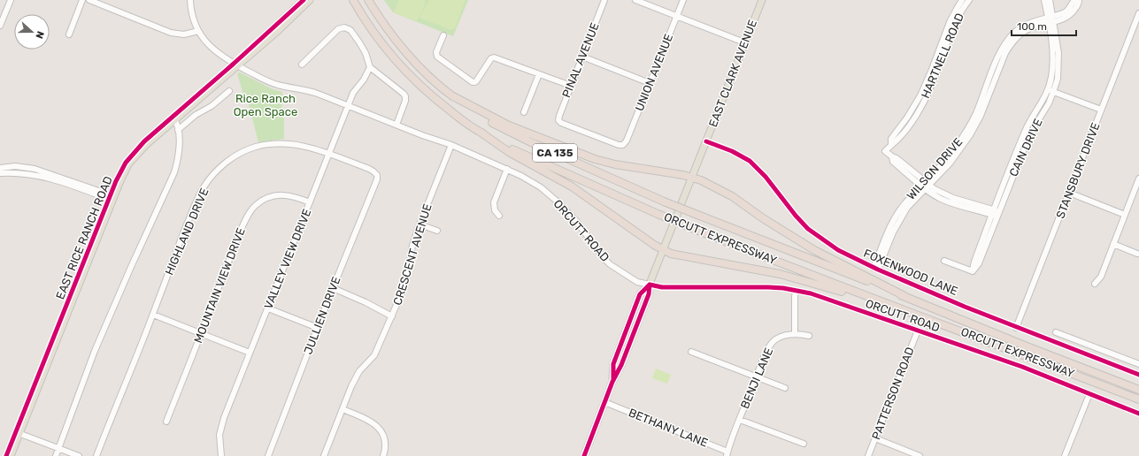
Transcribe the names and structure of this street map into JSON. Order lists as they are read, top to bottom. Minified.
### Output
{"streets":{"highway":["CA 135","ORCUTT EXPRESSWAY"],"main road":["EAST CLARK AVENUE","EAST RICE RANCH ROAD"],"street":["HARTNELL ROAD","PINAL AVENUE","UNION AVENUE","CAIN DRIVE","WILSON DRIVE","STANSBURY DRIVE","ORCUTT ROAD","HIGHLAND DRIVE","CRESCENT AVENUE","VALLEY VIEW DRIVE","FOXENWOOD LANE","MOUNTAIN VIEW DRIVE","JULLIEN DRIVE","BENJI LANE","PATTERSON ROAD","BETHANY LANE"]},"crossings":[["HARTNELL ROAD","CAIN DRIVE"],["HARTNELL ROAD","WILSON DRIVE"],["PINAL AVENUE","UNION AVENUE"],["EAST CLARK AVENUE","ORCUTT ROAD"],["EAST CLARK AVENUE","FOXENWOOD LANE"],["EAST CLARK AVENUE","BETHANY LANE"],["CAIN DRIVE","WILSON DRIVE"],["WILSON DRIVE","FOXENWOOD LANE"],["STANSBURY DRIVE","FOXENWOOD LANE"],["ORCUTT ROAD","EAST RICE RANCH ROAD"],["ORCUTT ROAD","CRESCENT AVENUE"],["ORCUTT ROAD","VALLEY VIEW DRIVE"],["ORCUTT ROAD","PATTERSON ROAD"],["HIGHLAND DRIVE","VALLEY VIEW DRIVE"],["HIGHLAND DRIVE","JULLIEN DRIVE"],["VALLEY VIEW DRIVE","MOUNTAIN VIEW DRIVE"],["BENJI LANE","BETHANY LANE"]],"parks":["Rice Ranch Open Space"],"scale_bar":"100 m","north":"right"}
